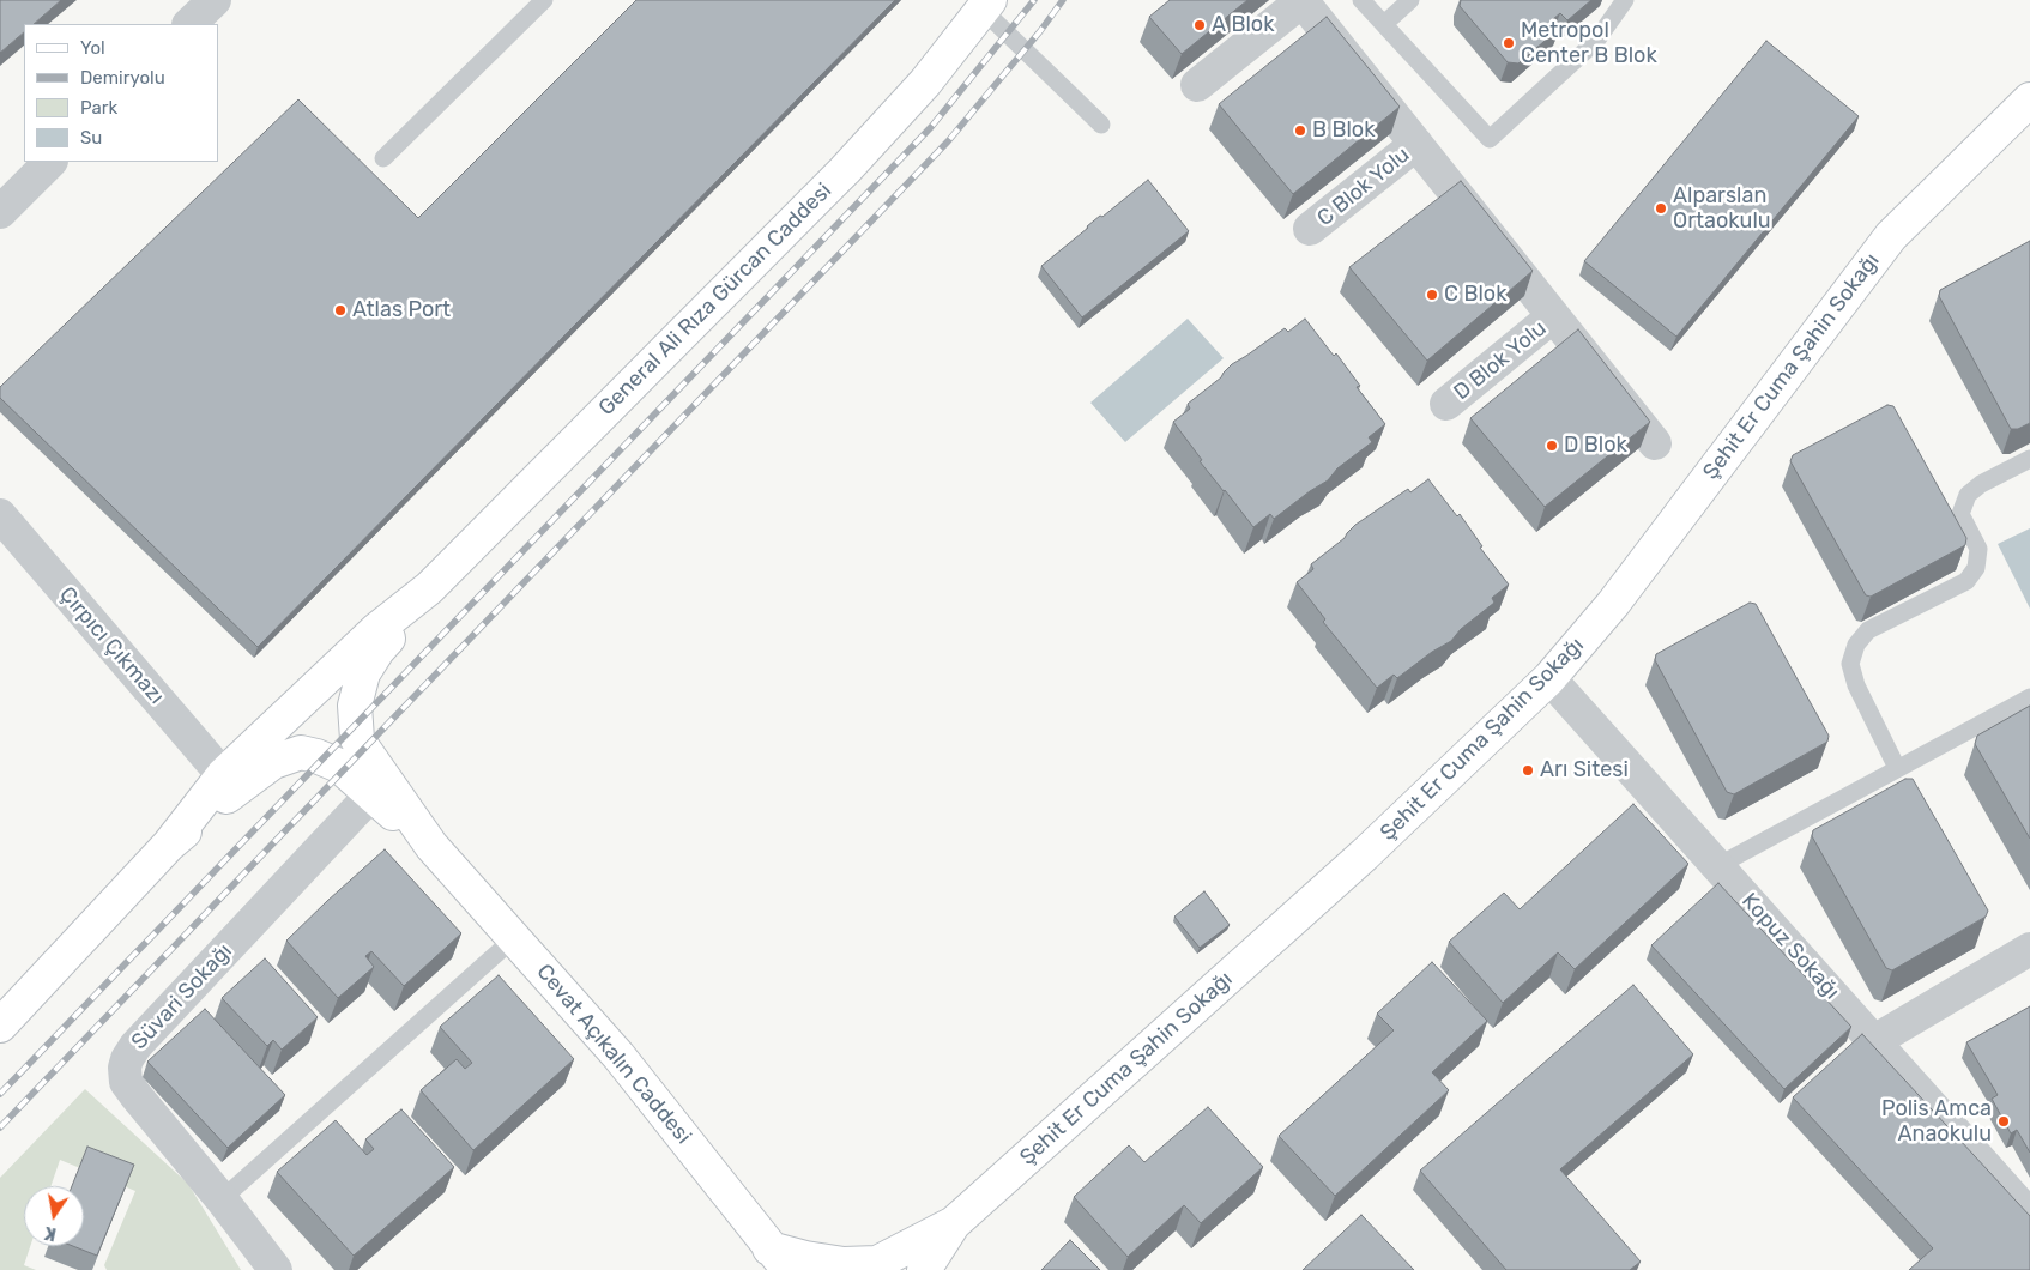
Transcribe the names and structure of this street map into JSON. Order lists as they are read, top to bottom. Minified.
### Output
{"streets":{"main road":["General Ali Rıza Gürcan Caddesi","Şehit Er Cuma Şahin Sokağı","Cevat Açıkalın Caddesi"],"street":["C Blok Yolu","D Blok Yolu","Çırpıcı Çıkmazı","Kopuz Sokağı","Süvari Sokağı"]},"crossings":[["Şehit Er Cuma Şahin Sokağı","Kopuz Sokağı"]],"places":["A Blok","Metropol Center B Blok","B Blok","Alparslan Ortaokulu","C Blok","Atlas Port","D Blok","Arı Sitesi","Polis Amca Anaokulu"],"legend":["Yol","Demiryolu","Park","Su"],"north":"bottom"}
